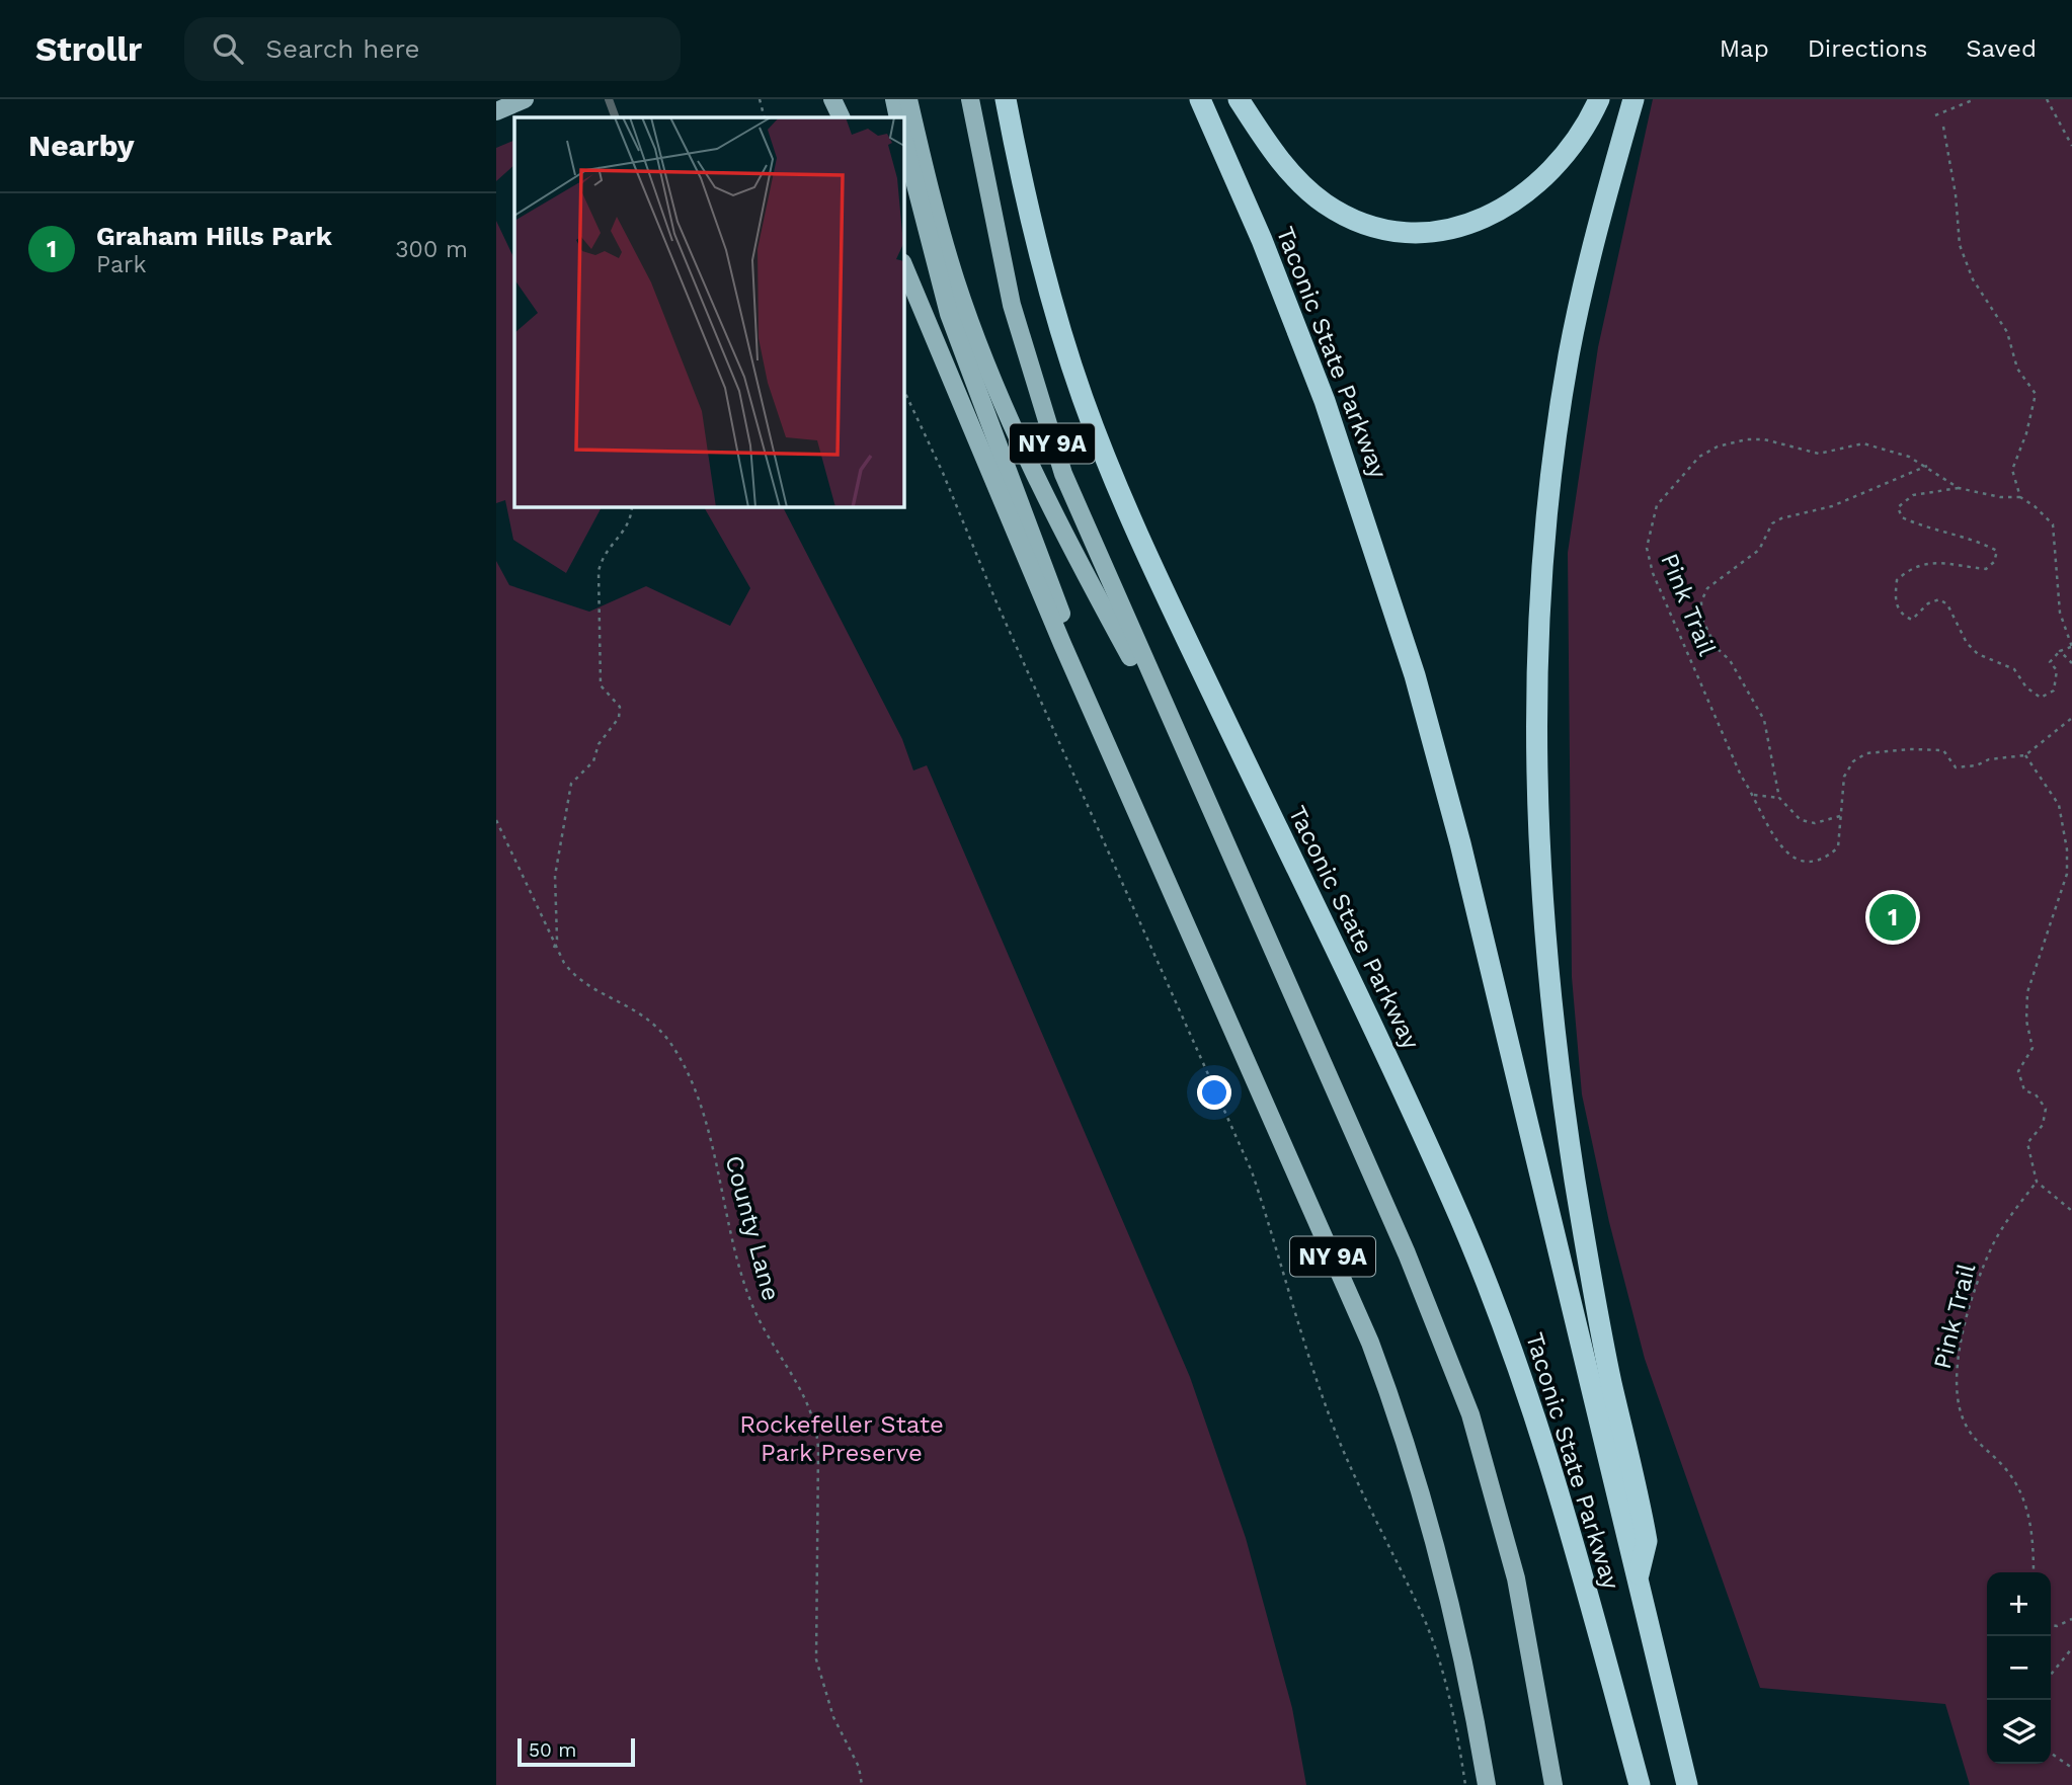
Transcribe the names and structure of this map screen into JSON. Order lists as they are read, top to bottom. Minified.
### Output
{"streets":{"highway":["Taconic State Parkway"],"main road":["NY 9A"],"path":["Pink Trail","County Lane"]},"parks":["Rockefeller State Park Preserve"],"scale_bar":"50 m","page":{"header":"Strollr","search":"Search here","nav":["Map","Directions","Saved"],"heading":"Nearby","list":[{"mark":"1","name":"Graham Hills Park","note":"Park","value":"300 m"}],"pins":"1","map_buttons":["+","−"],"scale":"50 m"}}
